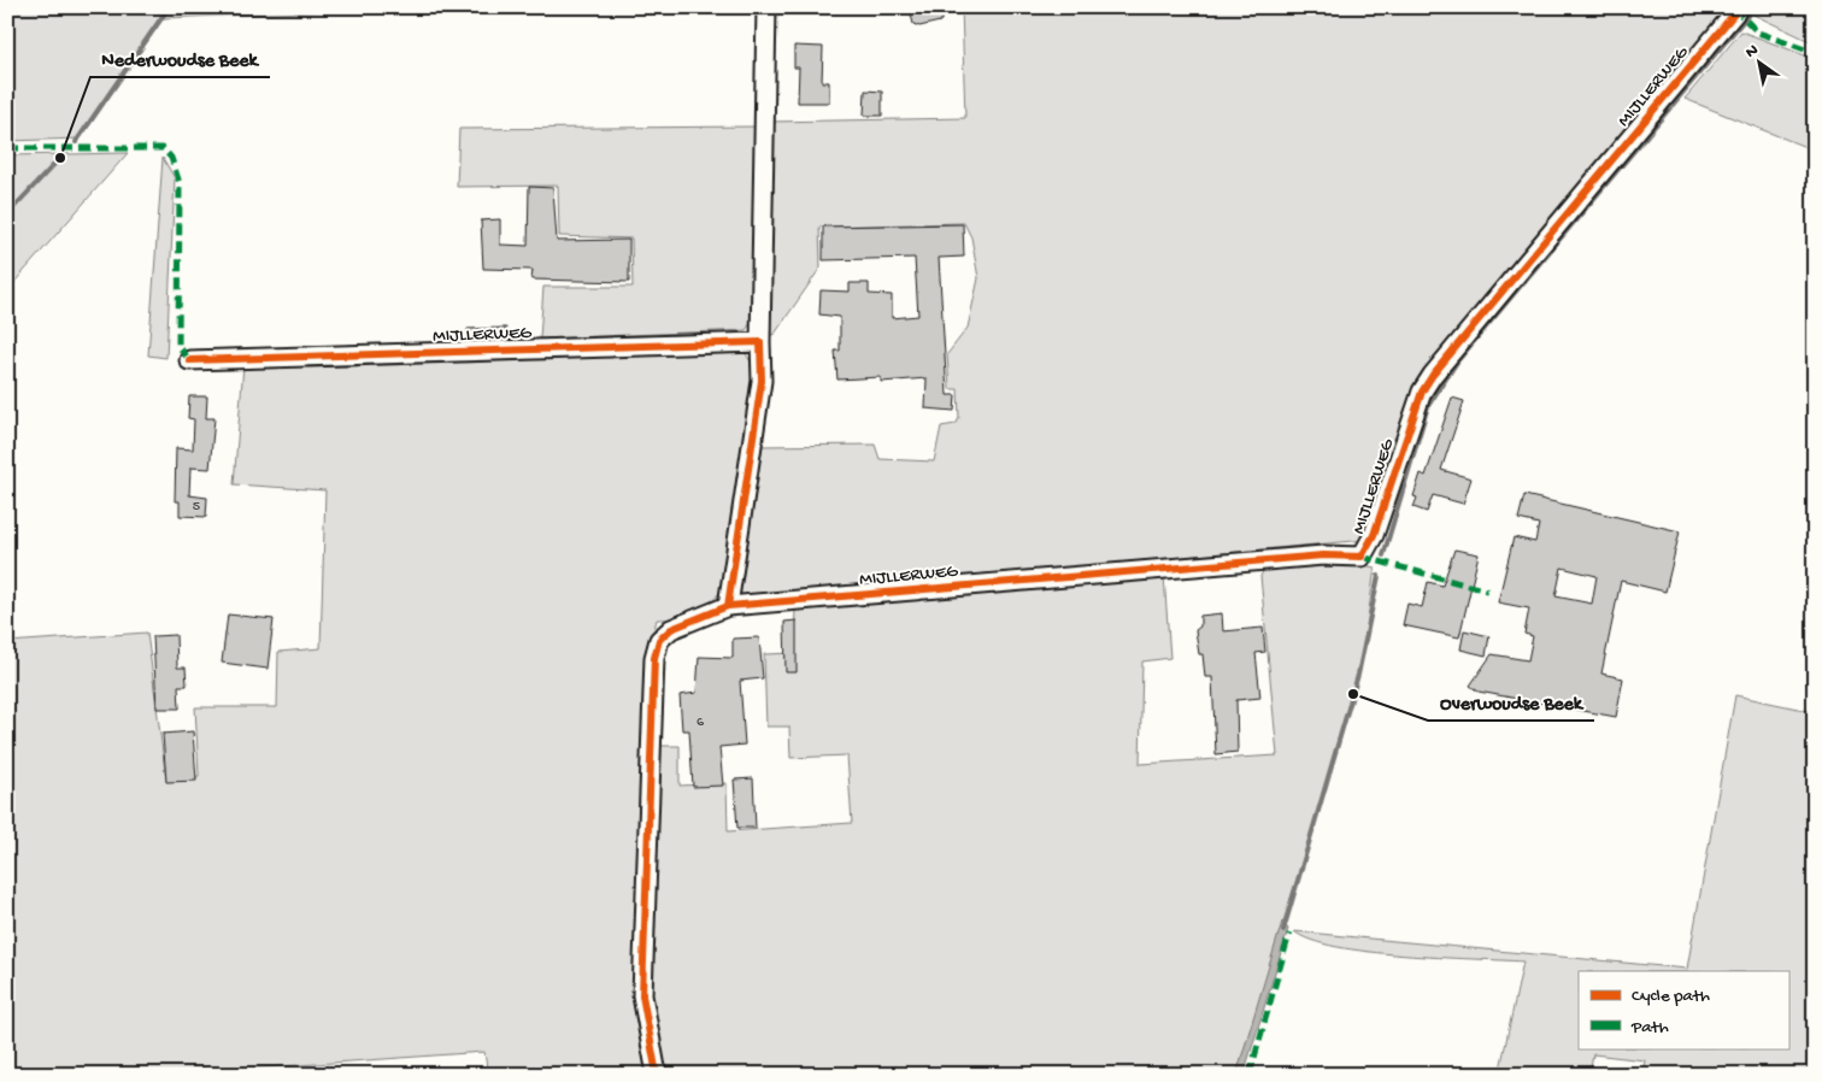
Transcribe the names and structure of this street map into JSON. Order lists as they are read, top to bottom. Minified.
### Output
{"streets":{"street":["MIJLLERWEG"]},"places":["Nederwoudse Beek","Overwoudse Beek"],"house_numbers":["5","6"],"legend":["Cycle path","Path"],"north":"top left"}
